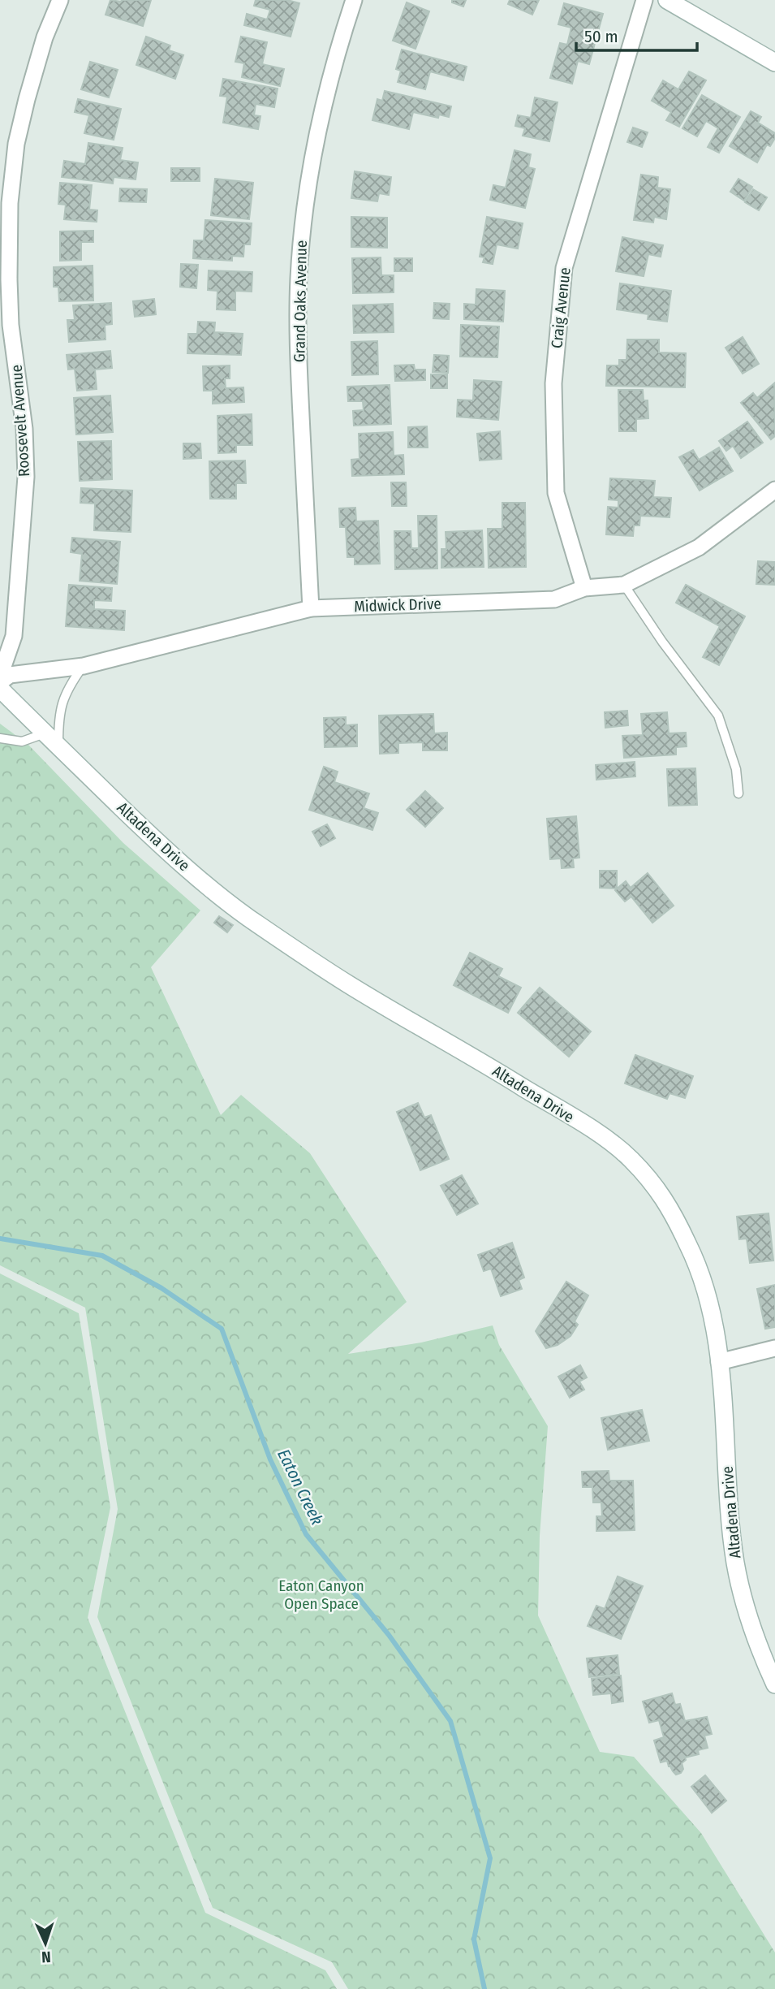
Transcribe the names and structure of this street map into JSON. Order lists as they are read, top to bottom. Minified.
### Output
{"streets":{"main road":["Altadena Drive"],"street":["Grand Oaks Avenue","Craig Avenue","Roosevelt Avenue","Midwick Drive"]},"crossings":[["Grand Oaks Avenue","Midwick Drive"],["Craig Avenue","Midwick Drive"]],"water":["Eaton Creek"],"parks":["Eaton Canyon Open Space"],"scale_bar":"50 m","north":"bottom"}
